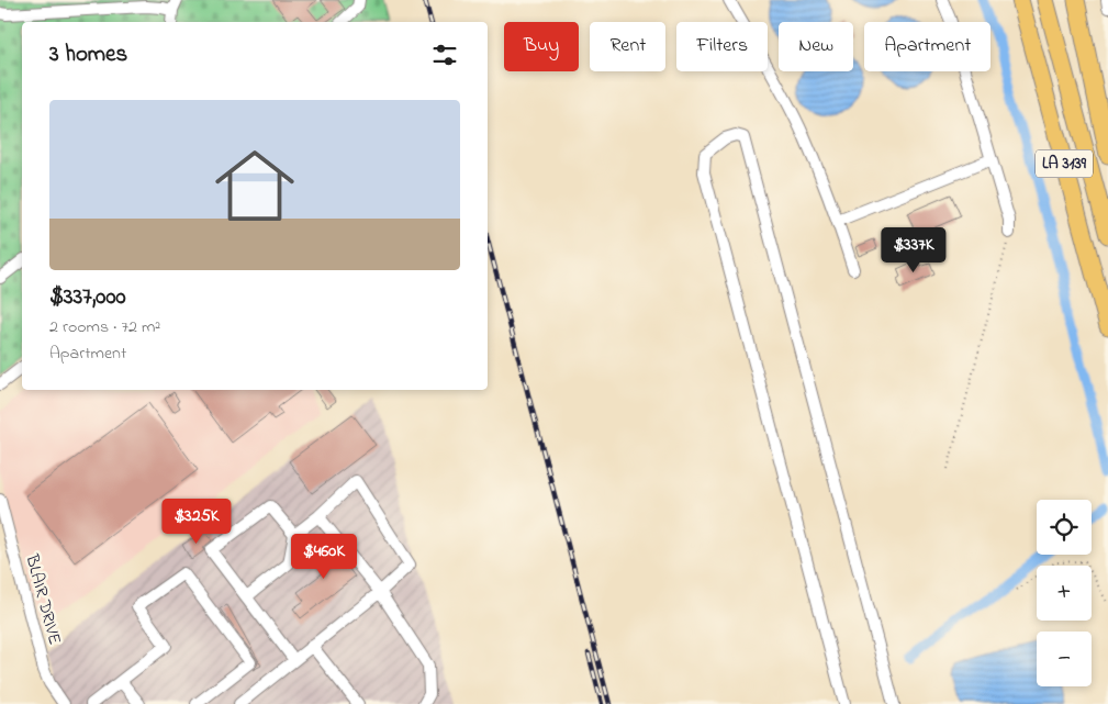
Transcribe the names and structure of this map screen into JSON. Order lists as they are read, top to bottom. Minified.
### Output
{"streets":{"highway":["LA 3139"],"street":["BLAIR DRIVE"]},"page":{"chip":["Buy","Rent","Filters","New","Apartment"],"heading":"3 homes","list":[{"name":"$337,000","note":"2 rooms · 72 m² · Apartment"}],"price":["$337K","$325K","$460K"],"map_buttons":["+","−"]}}
